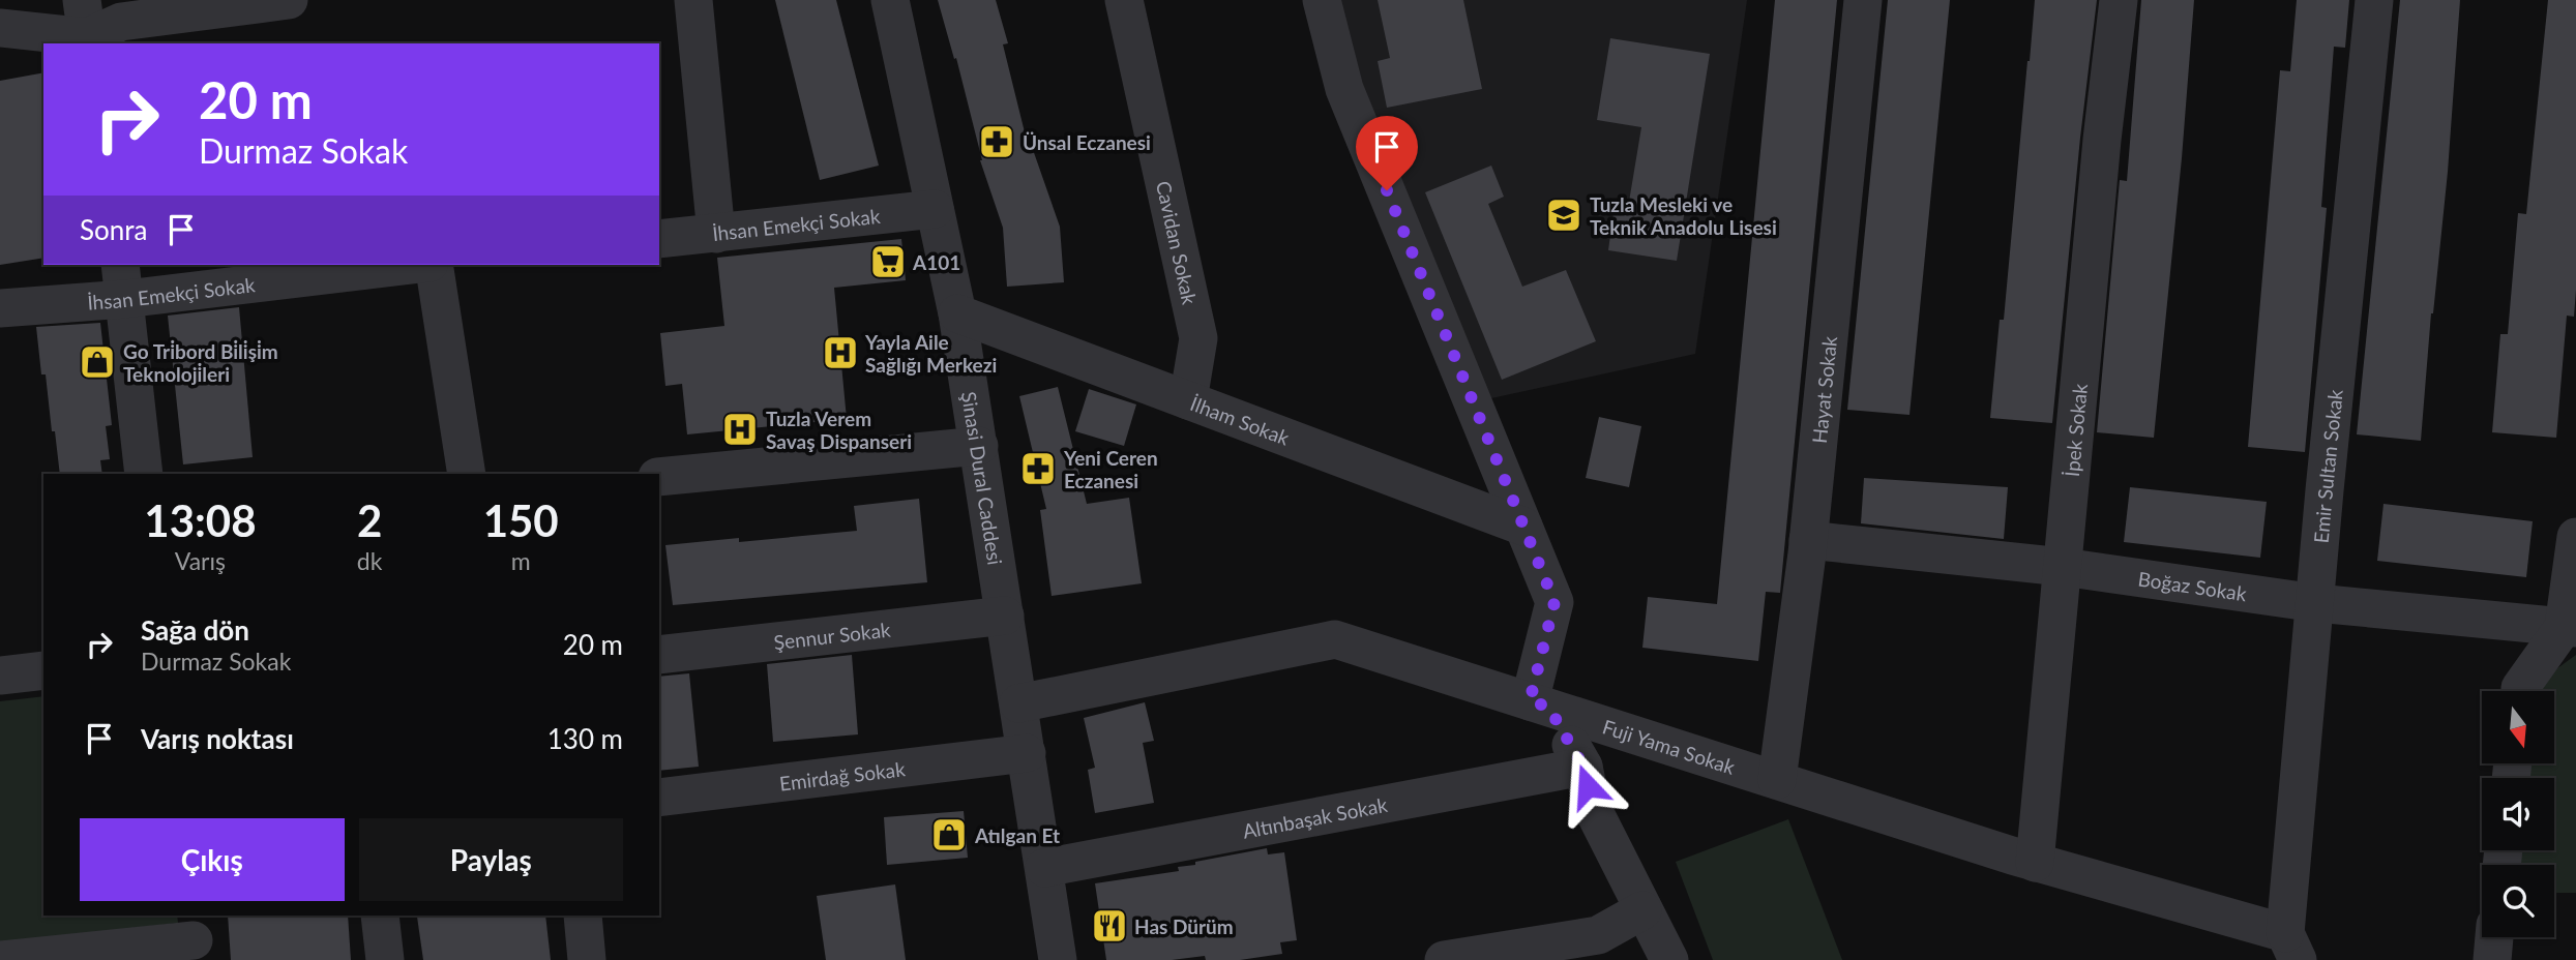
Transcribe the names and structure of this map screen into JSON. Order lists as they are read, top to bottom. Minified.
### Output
{"streets":{"street":["İhsan Emekçi Sokak","Cavidan Sokak","Hayat Sokak","İlham Sokak","İpek Sokak","Emir Sultan Sokak","Şinasi Dural Caddesi","Boğaz Sokak","Şennur Sokak","Fuji Yama Sokak","Emirdağ Sokak","Altınbaşak Sokak"]},"crossings":[["İhsan Emekçi Sokak","Şinasi Dural Caddesi"],["Cavidan Sokak","İlham Sokak"],["Hayat Sokak","Boğaz Sokak"],["Hayat Sokak","Fuji Yama Sokak"],["İlham Sokak","Şinasi Dural Caddesi"],["İpek Sokak","Boğaz Sokak"],["İpek Sokak","Fuji Yama Sokak"],["Emir Sultan Sokak","Boğaz Sokak"],["Emir Sultan Sokak","Fuji Yama Sokak"],["Şinasi Dural Caddesi","Şennur Sokak"],["Şinasi Dural Caddesi","Fuji Yama Sokak"],["Şinasi Dural Caddesi","Emirdağ Sokak"],["Şinasi Dural Caddesi","Altınbaşak Sokak"]],"places":{"pharmacy":["Ünsal Eczanesi","Yeni Ceren Eczanesi"],"school or university":["Tuzla Mesleki ve Teknik Anadolu Lisesi"],"supermarket":["A101"],"hospital":["Yayla Aile Sağlığı Merkezi","Tuzla Verem Savaş Dispanseri"],"shop":["Go Tri̇bord Bi̇li̇şi̇m Teknoloji̇leri","Atılgan Et"],"restaurant":["Has Dürüm"]},"north":"bottom","page":{"turn":["20 m","Durmaz Sokak"],"then":"Sonra","eta":["13:08","Varış","2","dk","150","m"],"list":[{"name":"Sağa dön","note":"Durmaz Sokak","value":"20 m"},{"name":"Varış noktası","value":"130 m"}],"buttons":["Çıkış","Paylaş"]}}
